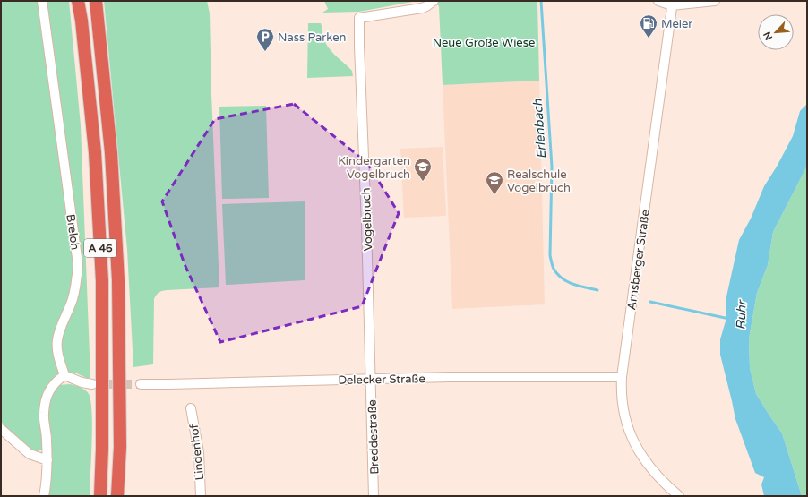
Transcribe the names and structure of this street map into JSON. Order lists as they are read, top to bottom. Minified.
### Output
{"streets":{"highway":["A 46"],"street":["Vogelbruch","Breloh","Arnsberger Straße","Delecker Straße","Breddestraße","Lindenhof"]},"crossings":[["Vogelbruch","Delecker Straße"],["Vogelbruch","Breddestraße"],["Arnsberger Straße","Delecker Straße"],["Delecker Straße","Breddestraße"]],"water":["Erlenbach","Ruhr"],"parks":["Neue Große Wiese"],"places":{"fuel station":["Meier"],"parking":["Nass Parken"],"school or university":["Kindergarten Vogelbruch","Realschule Vogelbruch"]},"north":"bottom left"}
